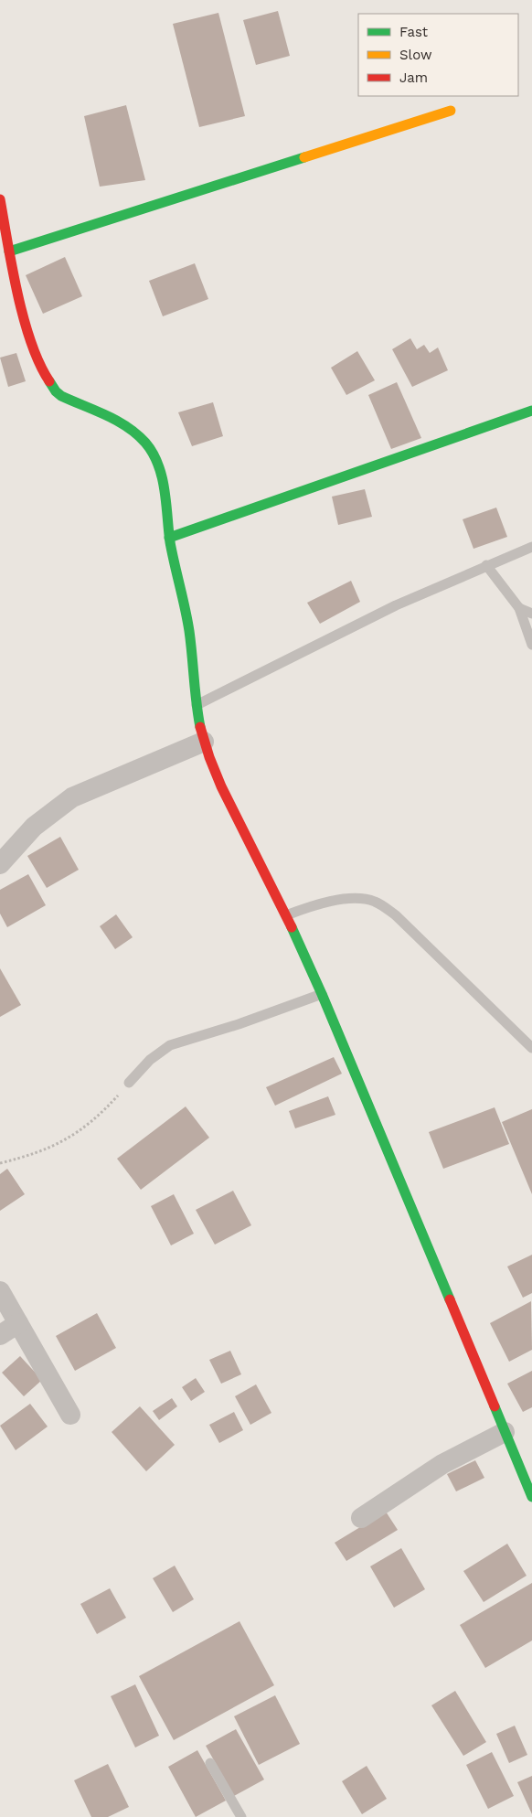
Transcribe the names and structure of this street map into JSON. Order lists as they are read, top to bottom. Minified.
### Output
{"legend":["Fast","Slow","Jam"]}
